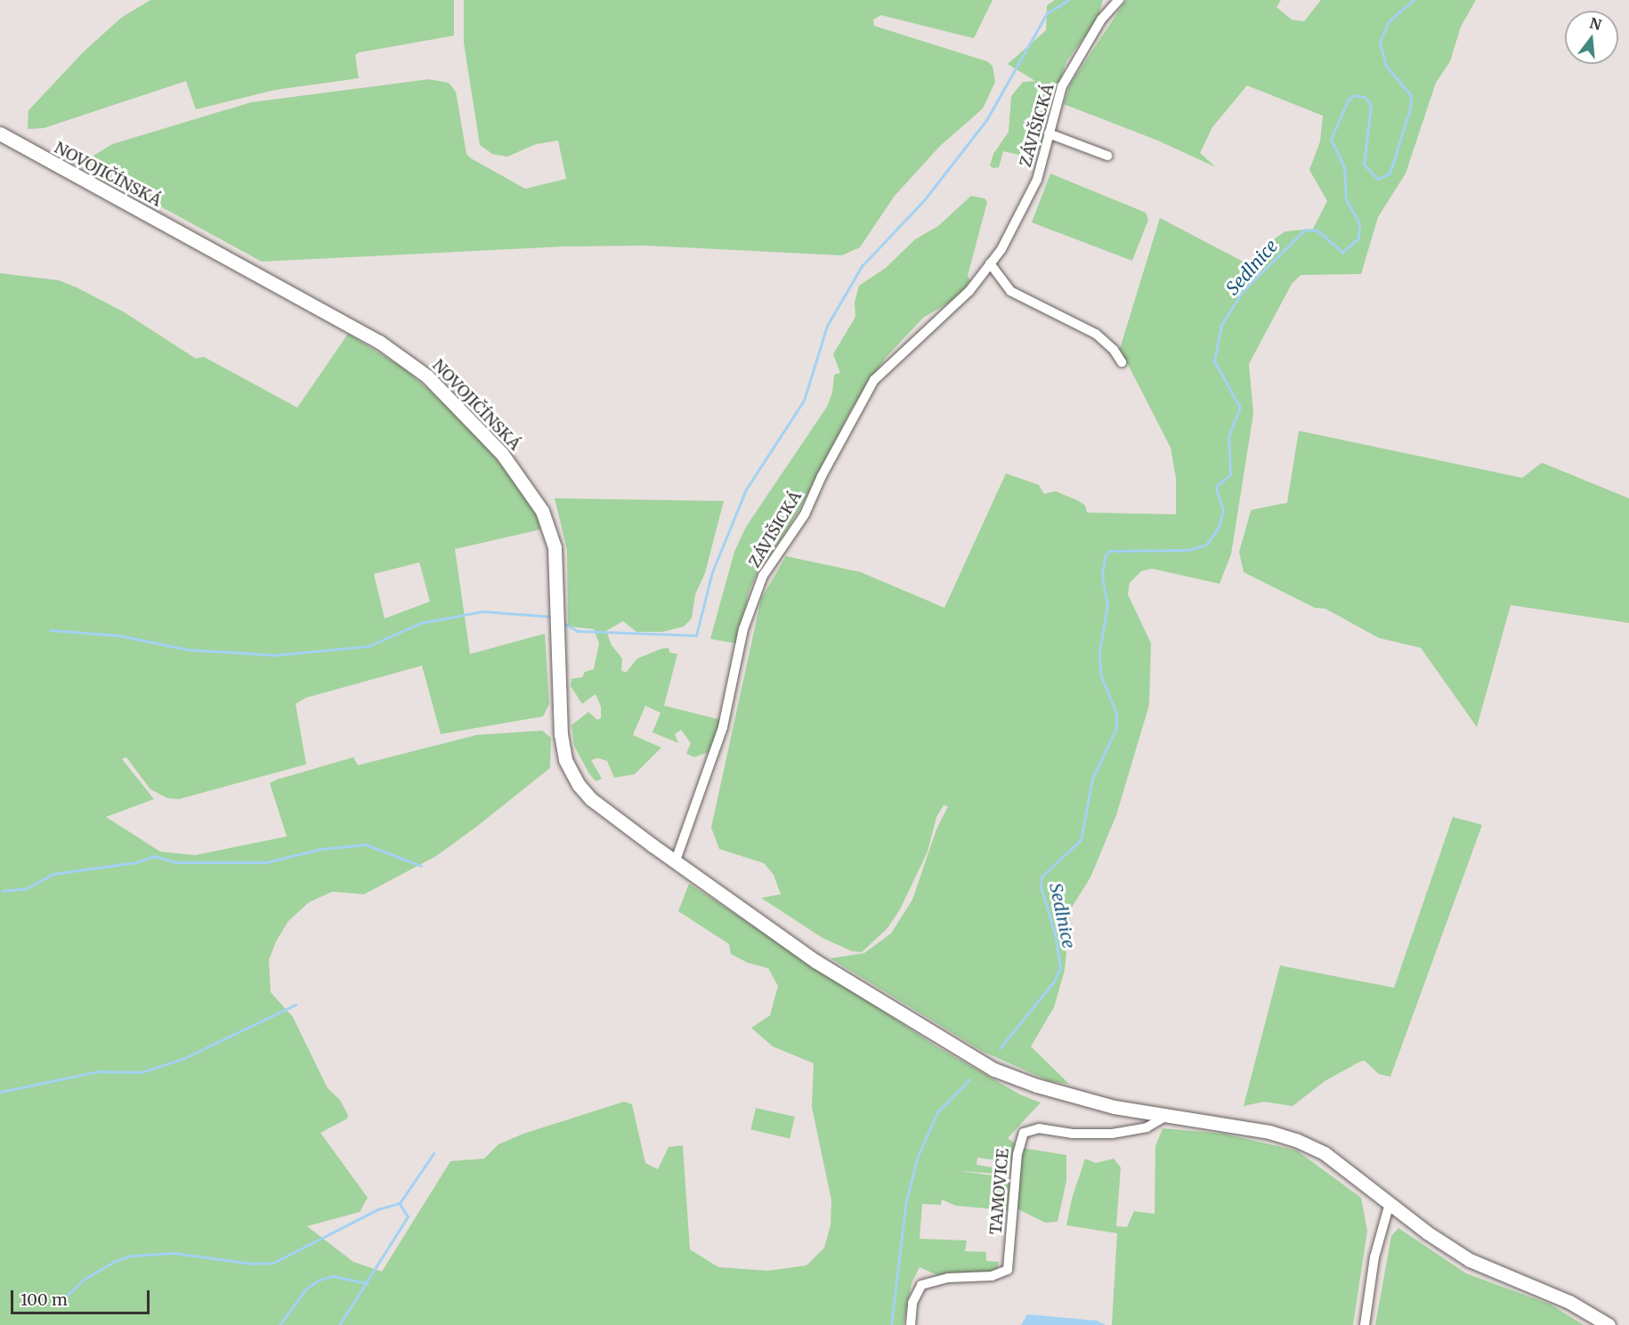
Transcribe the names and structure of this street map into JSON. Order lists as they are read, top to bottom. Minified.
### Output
{"streets":{"street":["ZÁVIŠICKÁ","NOVOJIČÍNSKÁ","TAMOVICE"]},"crossings":[["ZÁVIŠICKÁ","NOVOJIČÍNSKÁ"],["NOVOJIČÍNSKÁ","TAMOVICE"]],"water":["Sedlnice"],"scale_bar":"100 m","north":"top"}
